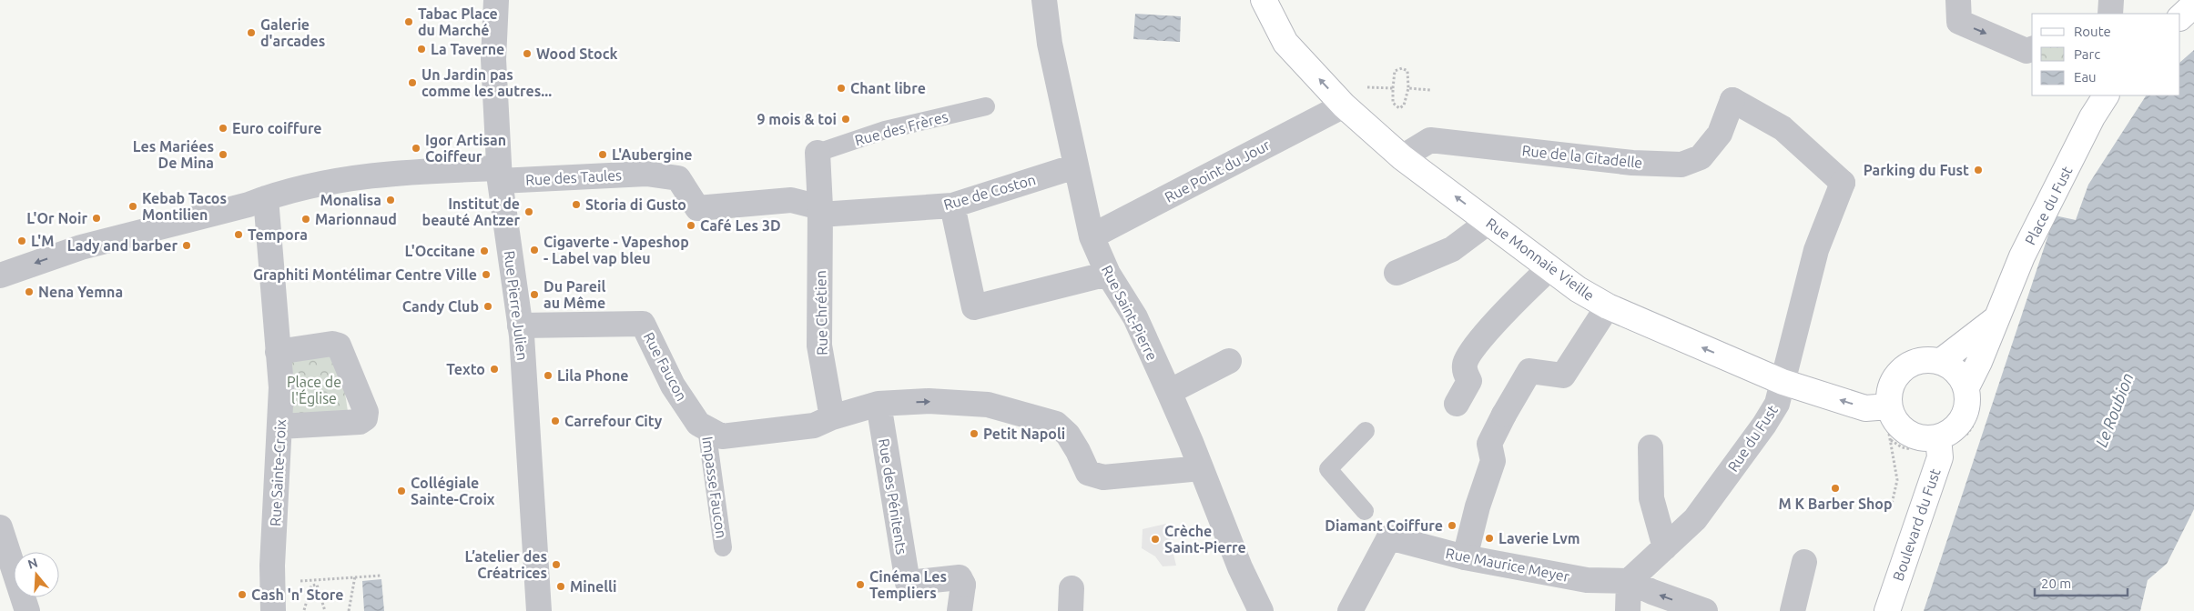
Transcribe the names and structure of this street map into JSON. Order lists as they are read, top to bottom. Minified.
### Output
{"streets":{"main road":["Place du Fust","Rue Monnaie Vieille","Boulevard du Fust"],"street":["Rue de la Citadelle","Rue Point du Jour","Rue des Taules","Rue de Coston","Rue Pierre Julien","Rue Chrétien","Rue Saint-Pierre","Rue Faucon","Rue du Fust","Rue Sainte-Croix","Rue des Pénitents","Rue Maurice Meyer"],"lane":["Rue des Frères","Impasse Faucon"]},"crossings":[["Rue des Frères","Rue Chrétien"],["Rue de la Citadelle","Rue Monnaie Vieille"],["Rue de la Citadelle","Rue du Fust"],["Rue Point du Jour","Rue Monnaie Vieille"],["Rue Point du Jour","Rue Saint-Pierre"],["Rue des Taules","Rue de Coston"],["Rue des Taules","Rue Pierre Julien"],["Rue des Taules","Rue Chrétien"],["Rue des Taules","Rue Sainte-Croix"],["Rue de Coston","Rue Chrétien"],["Rue de Coston","Rue Saint-Pierre"],["Place du Fust","Rue Monnaie Vieille"],["Place du Fust","Boulevard du Fust"],["Rue Monnaie Vieille","Rue du Fust"],["Rue Monnaie Vieille","Boulevard du Fust"],["Rue Pierre Julien","Rue Faucon"],["Rue Chrétien","Rue Faucon"],["Rue Saint-Pierre","Rue Faucon"],["Rue Faucon","Impasse Faucon"],["Rue Faucon","Rue des Pénitents"],["Rue du Fust","Rue Maurice Meyer"]],"one_way":["Rue Monnaie Vieille","Rue Faucon"],"water":["Le Roubion"],"parks":["Place de l'Église"],"places":["Tabac Place du Marché","Galerie d'arcades","La Taverne","Wood Stock","Un Jardin pas comme les autres...","Chant libre","9 mois & toi","Euro coiffure","Igor Artisan Coiffeur","Les Mariées De Mina","L'Aubergine","Parking du Fust","Monalisa","Storia di Gusto","Kebab Tacos Montilien","Institut de beauté Antzer","L'Or Noir","Marionnaud","Café Les 3D","Tempora","L'M","Lady and barber","Cigaverte - Vapeshop - Label vap bleu","L'Occitane","Graphiti Montélimar Centre Ville","Nena Yemna","Du Pareil au Même","Candy Club","Texto","Lila Phone","Carrefour City","Petit Napoli","M K Barber Shop","Collégiale Sainte-Croix","Diamant Coiffure","Laverie Lvm","Crèche Saint-Pierre","L’atelier des Créatrices","Cinéma Les Templiers","Minelli","Cash 'n' Store"],"legend":["Route","Parc","Eau"],"scale_bar":"20 m","north":"top"}
